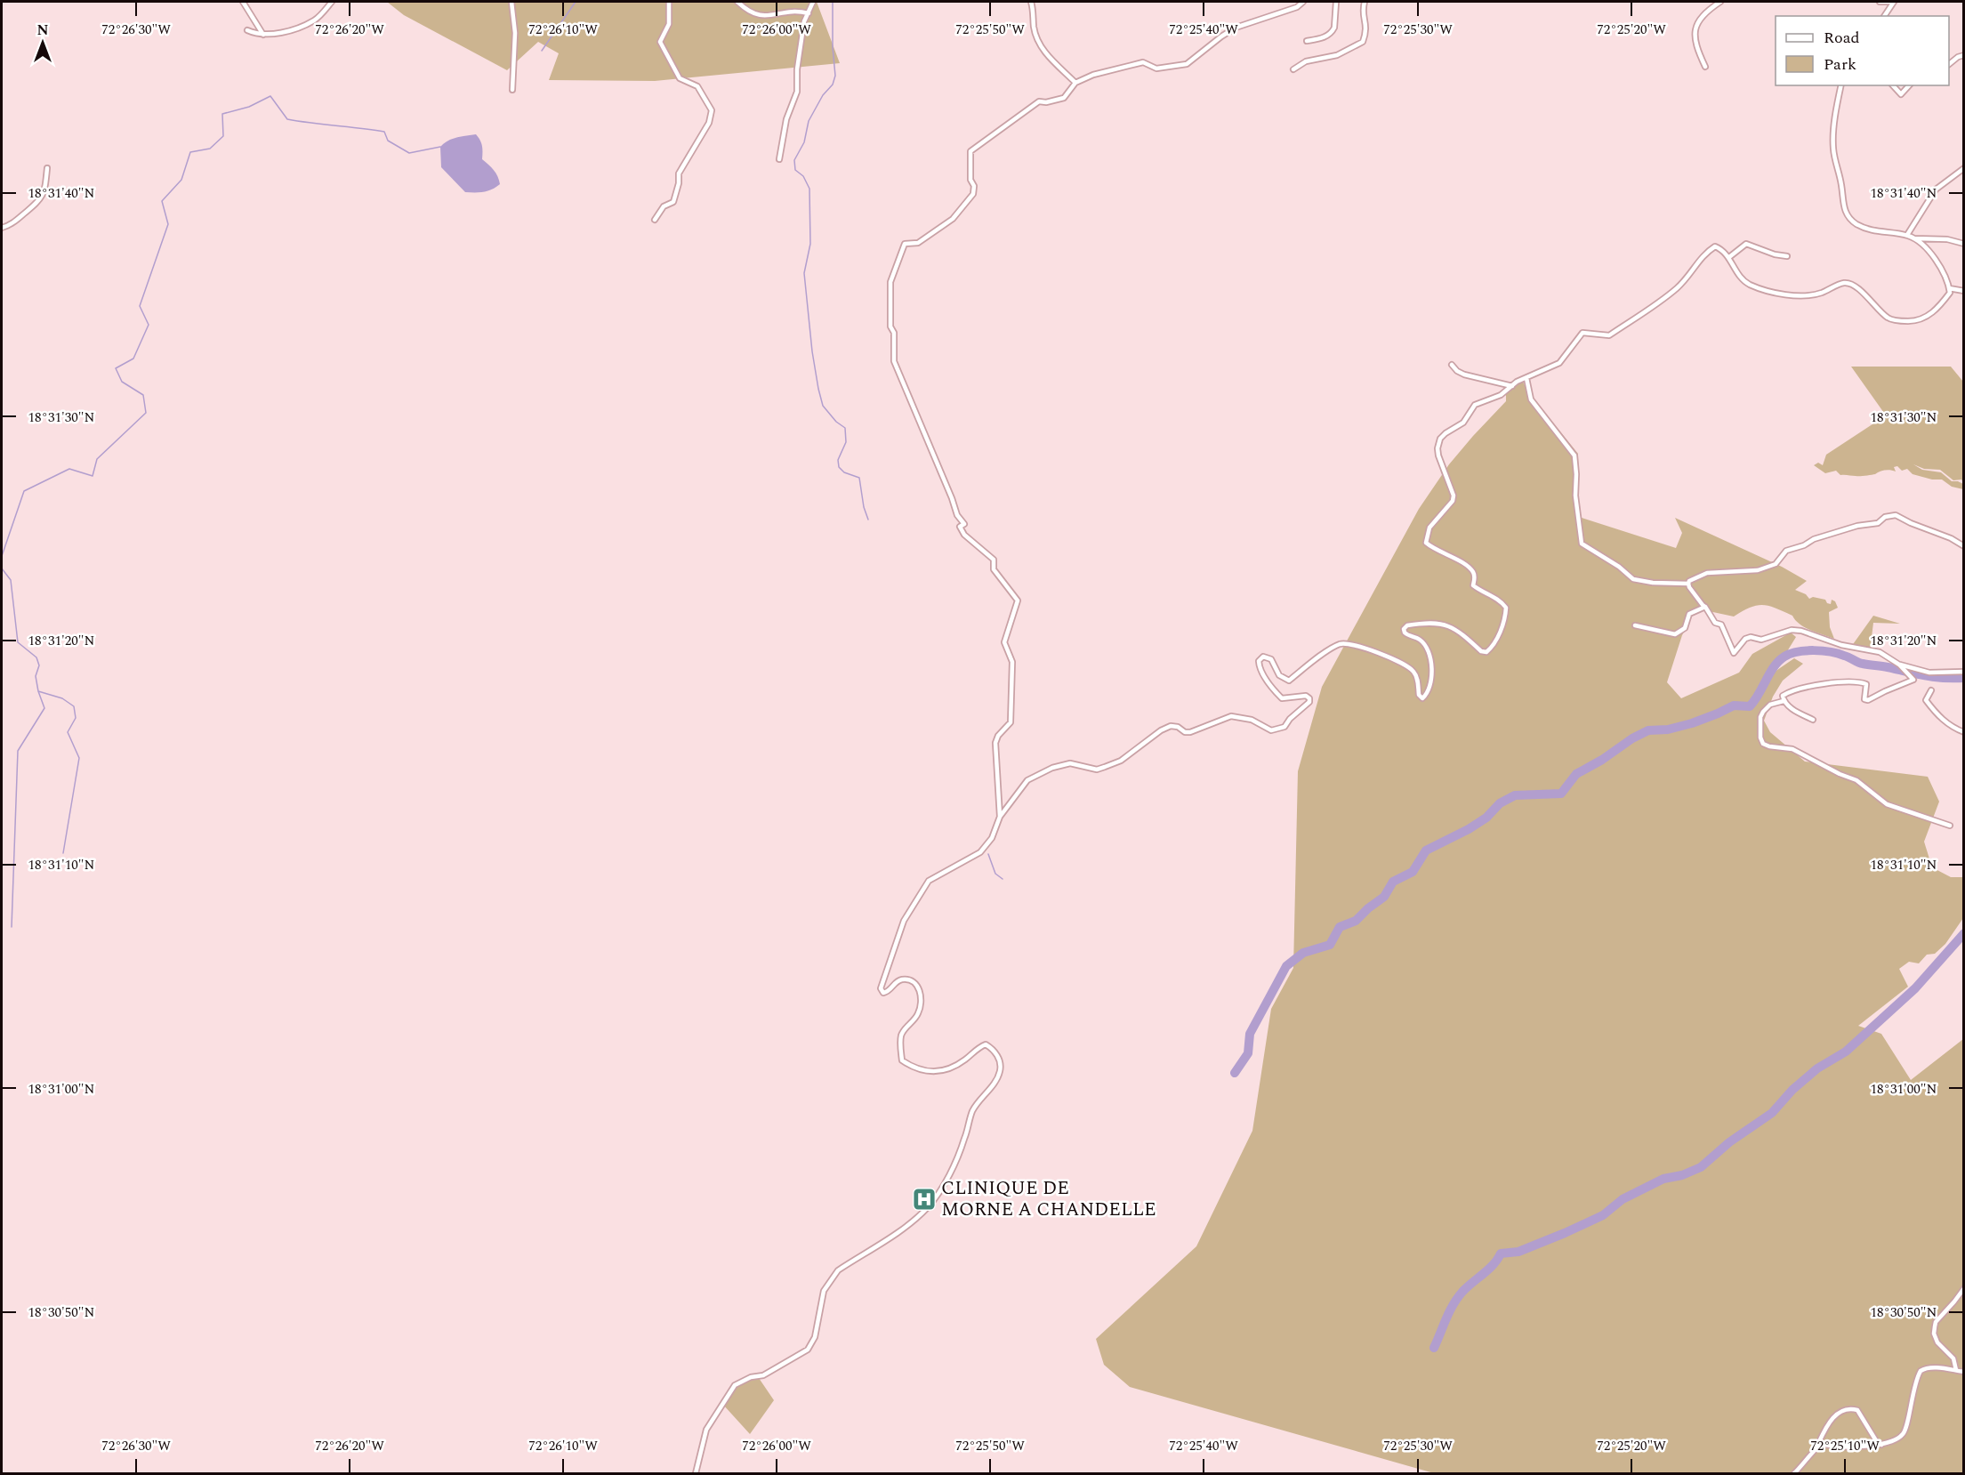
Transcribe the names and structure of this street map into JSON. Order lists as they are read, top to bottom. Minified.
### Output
{"places":{"hospital":["CLINIQUE DE MORNE A CHANDELLE"]},"legend":["Road","Park"],"north":"top","coordinates":["72°26'30\"W","72°26'20\"W","72°26'10\"W","72°26'00\"W","72°25'50\"W","72°25'40\"W","72°25'30\"W","72°25'20\"W","18°31'40\"N","18°31'30\"N","18°31'20\"N","18°31'10\"N","18°31'00\"N","18°30'50\"N","72°25'10\"W"]}
